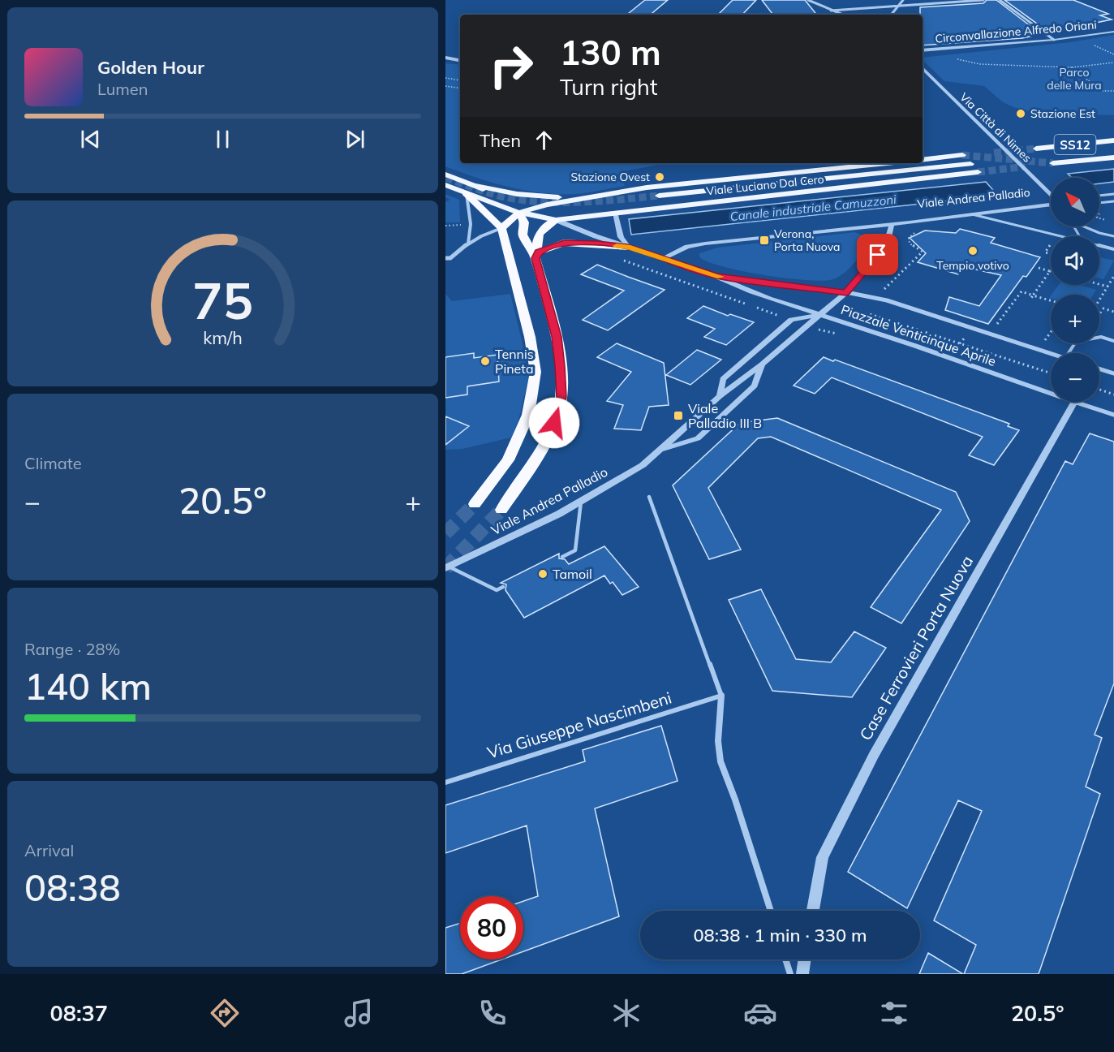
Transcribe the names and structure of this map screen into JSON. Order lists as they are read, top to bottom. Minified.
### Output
{"streets":{"main road":["SS12","Viale Luciano Dal Cero"],"street":["Circonvallazione Alfredo Oriani","Via Città di Nimes","Viale Andrea Palladio","Piazzale Venticinque Aprile","Case Ferrovieri Porta Nuova"],"lane":["Via Giuseppe Nascimbeni"]},"crossings":[["Viale Luciano Dal Cero","Piazzale Venticinque Aprile"],["Viale Andrea Palladio","Piazzale Venticinque Aprile"],["Piazzale Venticinque Aprile","Case Ferrovieri Porta Nuova"]],"water":["Canale industriale Camuzzoni"],"parks":["Parco delle Mura"],"places":{"other":["Stazione Est","Stazione Ovest","Tempio votivo","Tennis Pineta","Tamoil"],"transit":["Verona, Porta Nuova","Viale Palladio III B"]},"north":"top left","page":{"turn":["130 m","Turn right"],"song":["Golden Hour","Lumen"],"then":"Then","map_buttons":["+","−"],"tile":["Climate",["Range · 28%","140 km"],["Arrival","08:38"]],"heat":["−","20.5°","+"],"limit":"80","trip":"08:38 · 1 min · 330 m","tabs":["08:37","20.5°"],"gauge":["75","km/h"]}}
